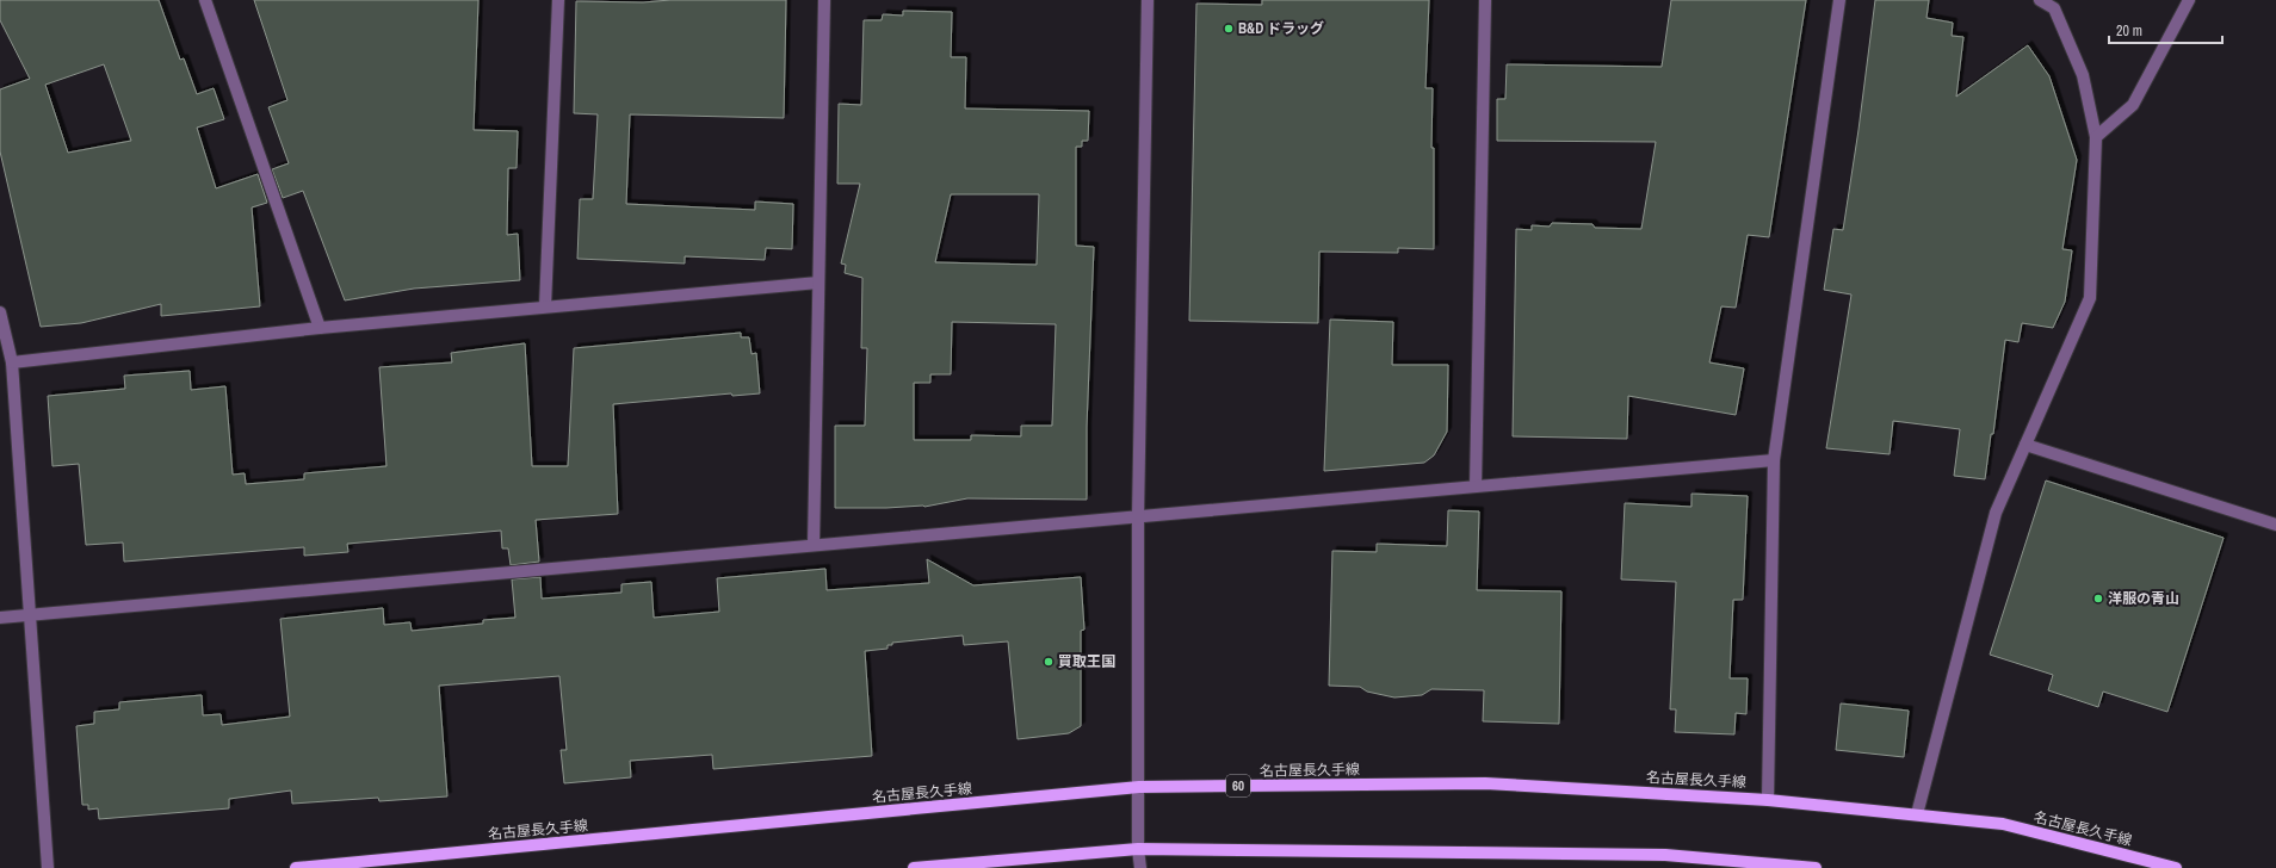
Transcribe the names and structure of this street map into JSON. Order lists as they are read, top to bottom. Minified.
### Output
{"streets":{"main road":["名古屋長久手線","60"]},"places":["B&D ドラッグ","洋服の青山","買取王国"],"scale_bar":"20 m"}
